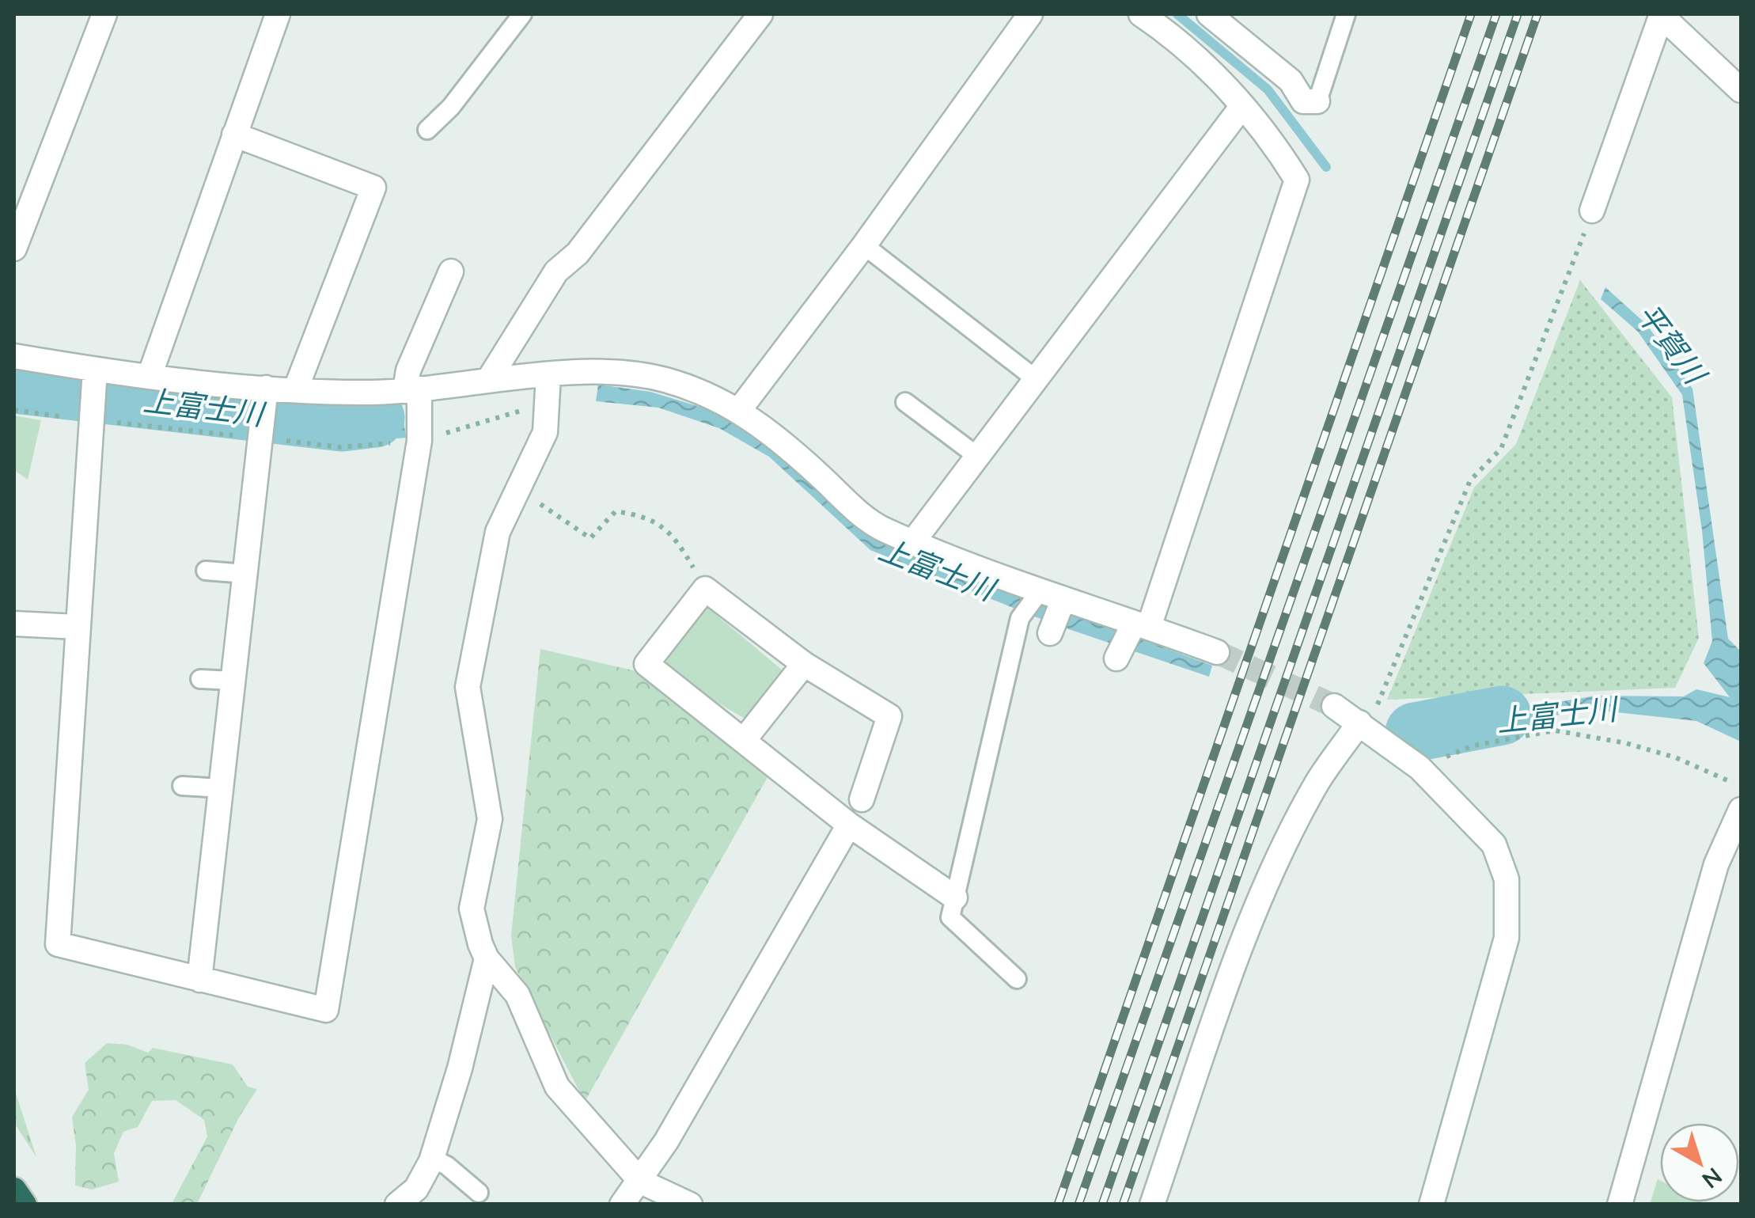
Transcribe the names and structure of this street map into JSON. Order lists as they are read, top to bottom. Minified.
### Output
{"water":["平賀川","上富士川"],"north":"bottom right"}
